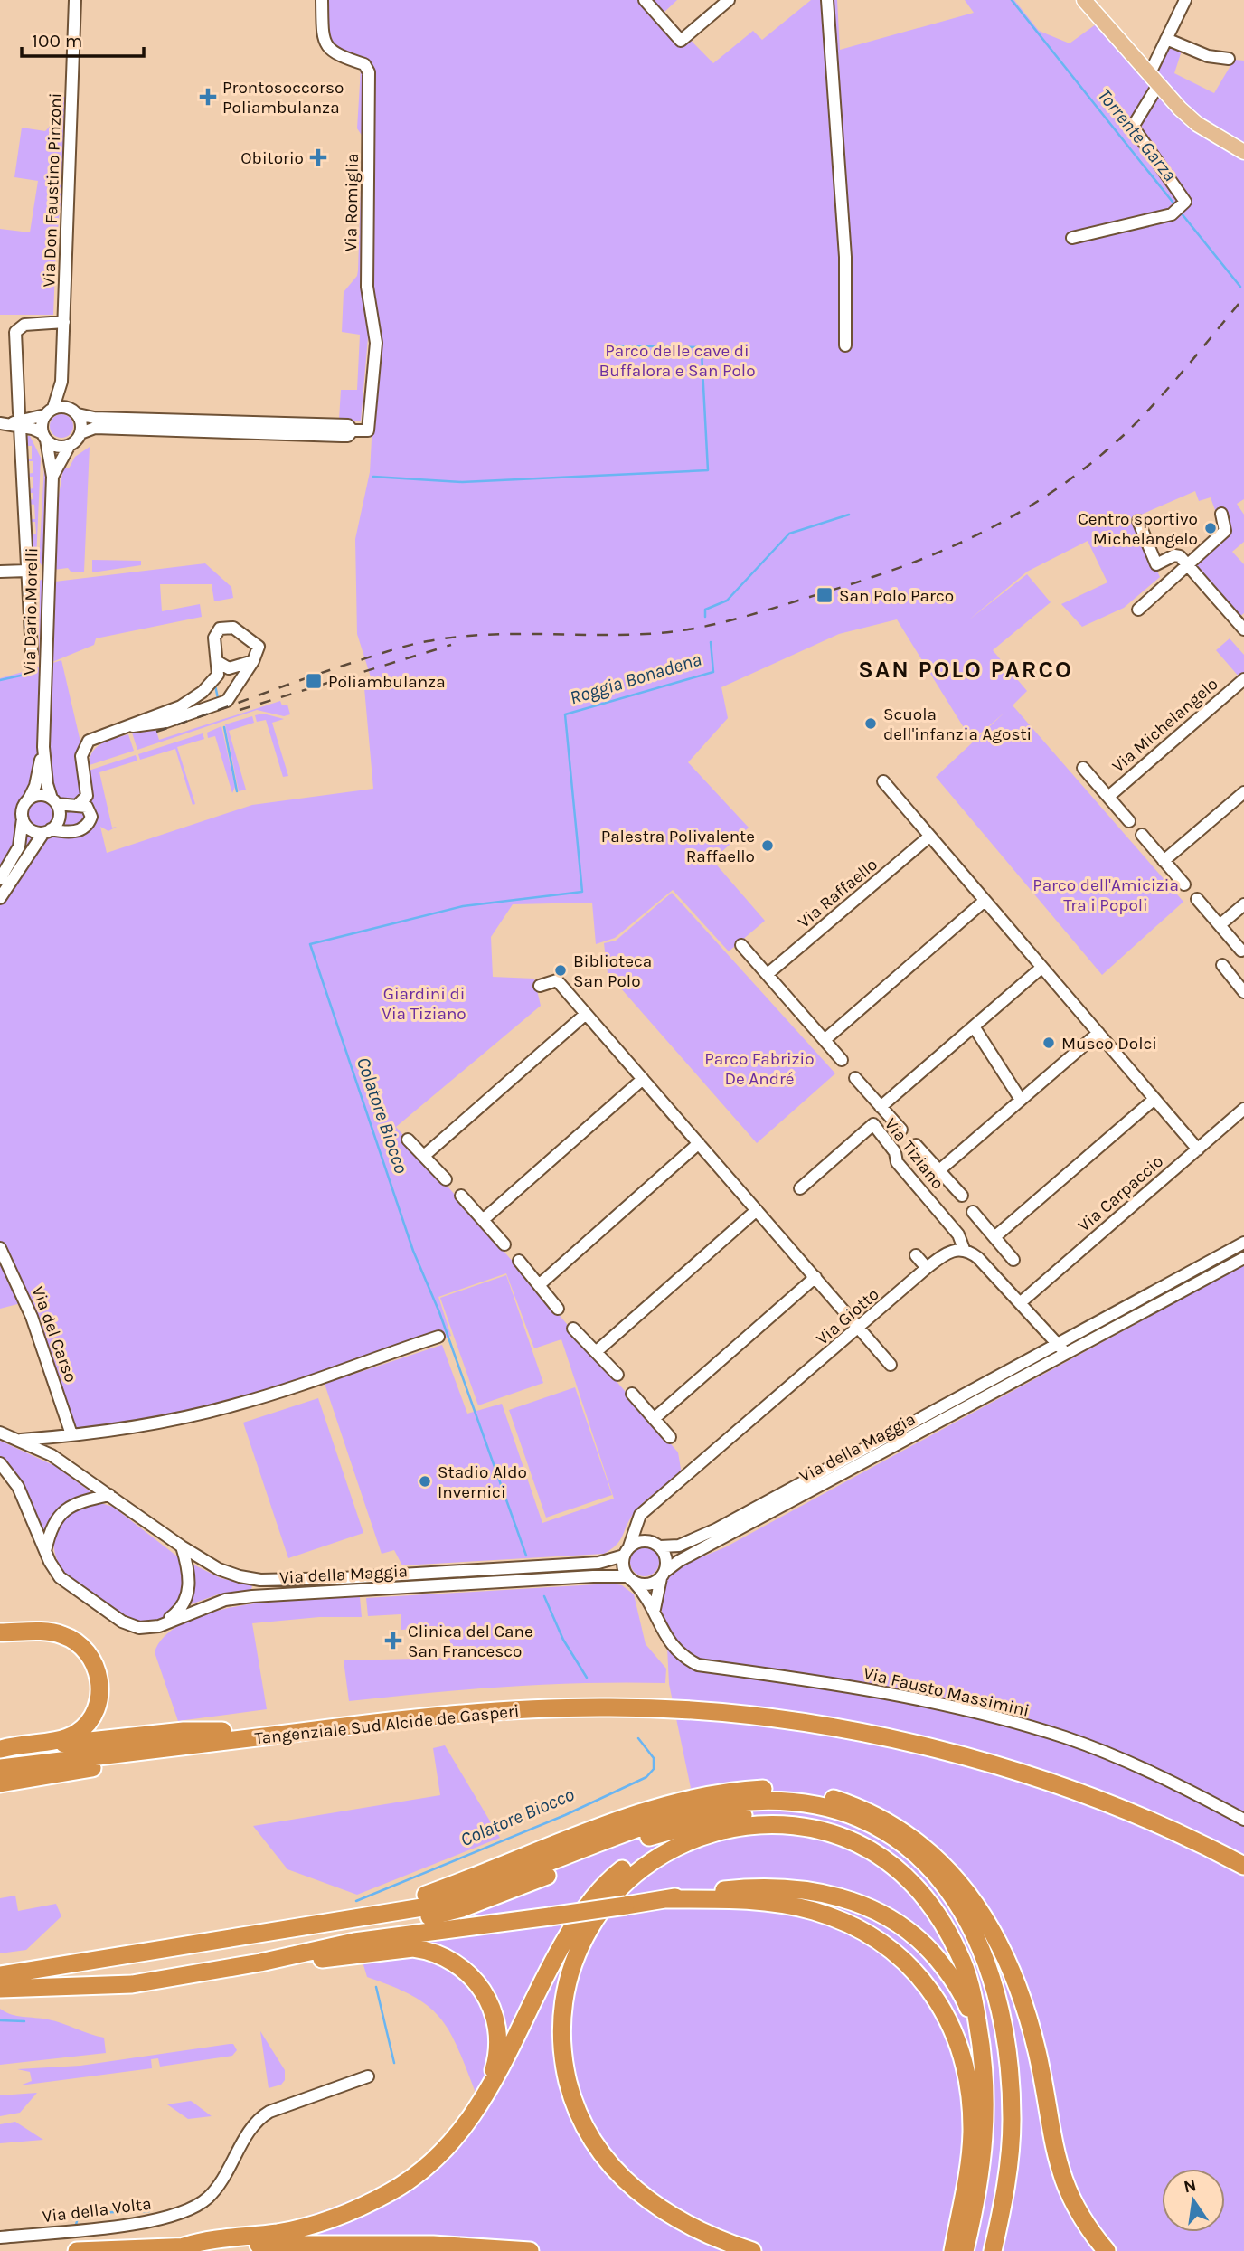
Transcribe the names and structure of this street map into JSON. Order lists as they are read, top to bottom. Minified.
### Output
{"streets":{"highway":["Tangenziale Sud Alcide de Gasperi"],"street":["Via Don Faustino Pinzoni","Via Romiglia","Via Dario Morelli","Via Michelangelo","Via Raffaello","Via Tiziano","Via Carpaccio","Via Giotto","Via del Carso","Via della Maggia","Via Fausto Massimini","Via della Volta"]},"crossings":[["Via Don Faustino Pinzoni","Via Dario Morelli"],["Via Tiziano","Via Giotto"],["Via Giotto","Via della Maggia"],["Via Giotto","Via Fausto Massimini"],["Via della Maggia","Via Fausto Massimini"]],"districts":["SAN POLO PARCO"],"water":["Torrente Garza","Roggia Bonadena","Colatore Biocco"],"parks":["Parco delle cave di Buffalora e San Polo","Parco dell'Amicizia Tra i Popoli","Giardini di Via Tiziano","Parco Fabrizio De André"],"places":{"health":["Prontosoccorso Poliambulanza","Obitorio","Clinica del Cane San Francesco"],"other":["Centro sportivo Michelangelo","Scuola dell'infanzia Agosti","Palestra Polivalente Raffaello","Biblioteca San Polo","Museo Dolci","Stadio Aldo Invernici"],"transit":["San Polo Parco","Poliambulanza"]},"scale_bar":"100 m","north":"top"}
